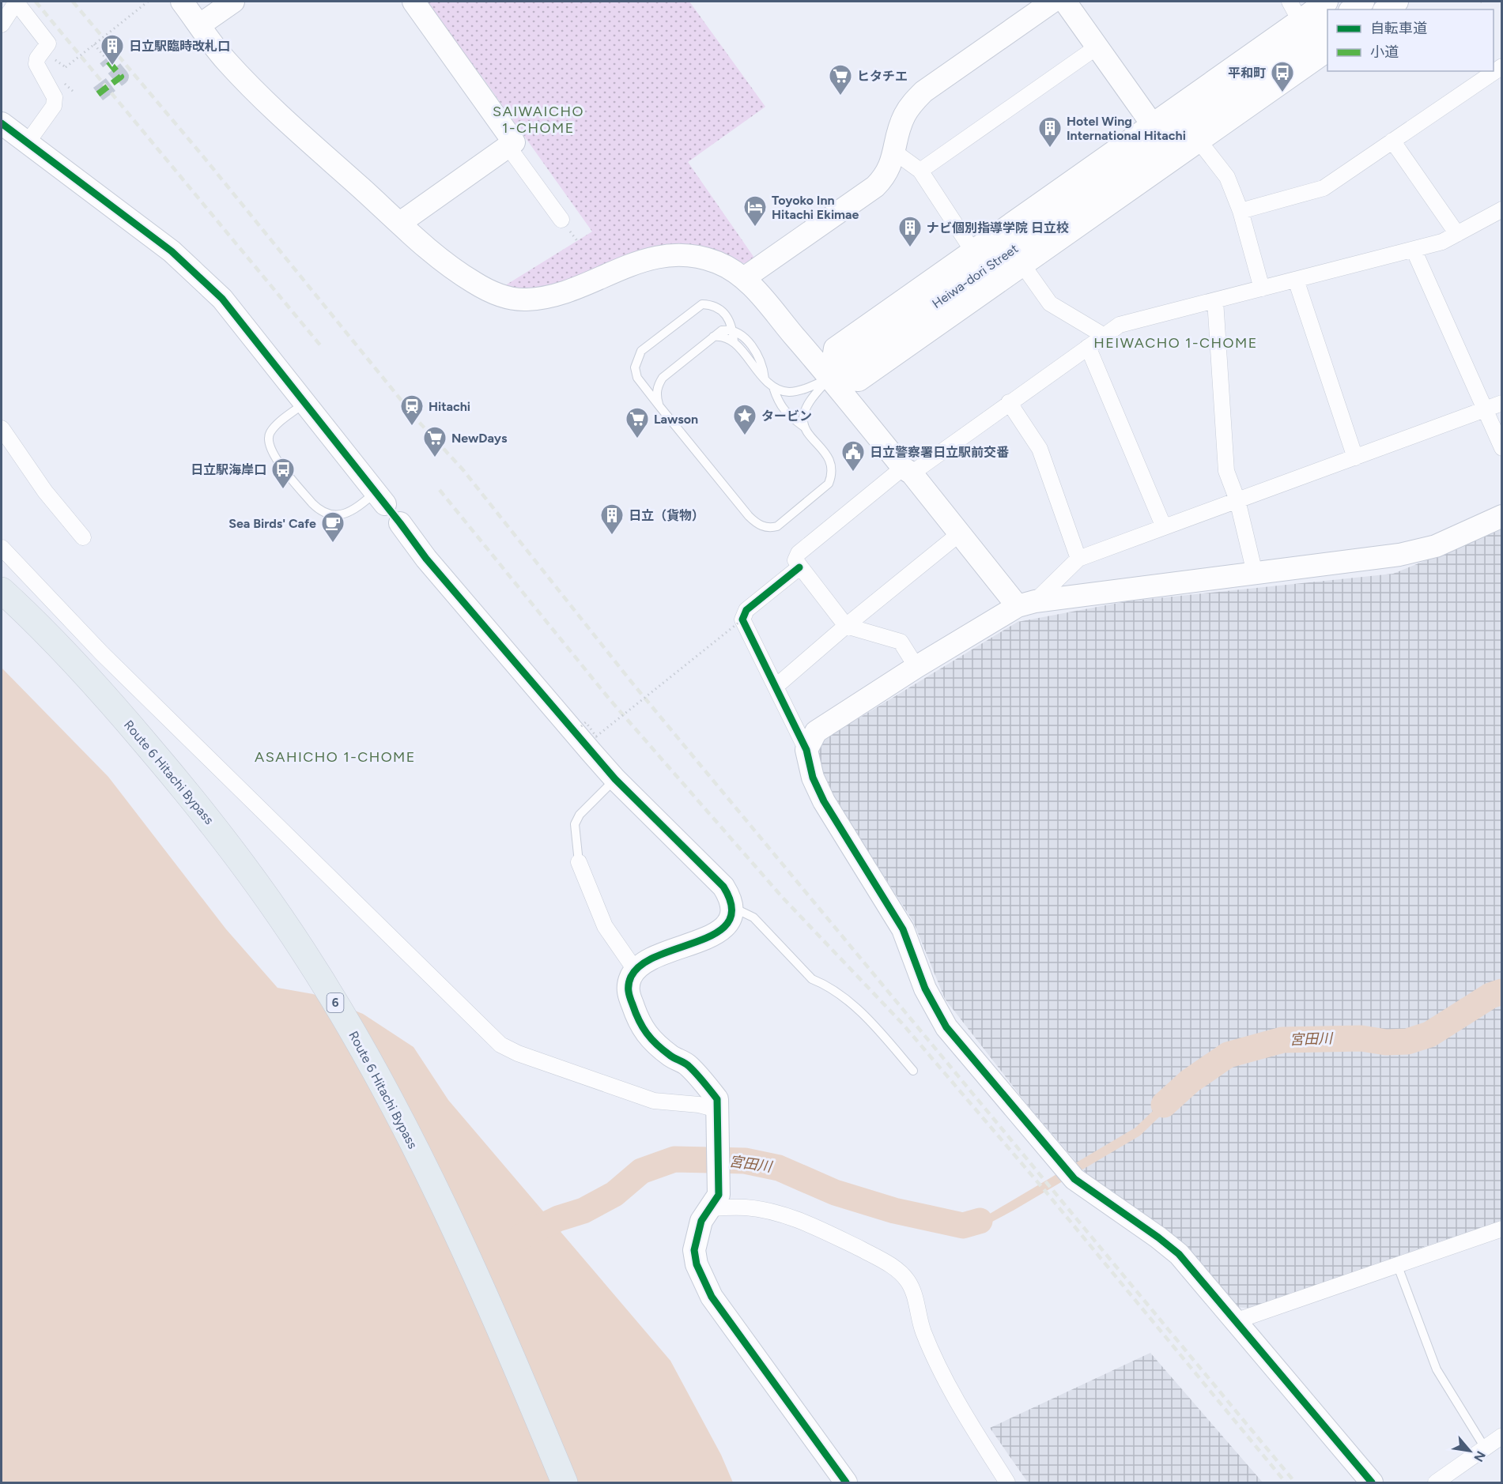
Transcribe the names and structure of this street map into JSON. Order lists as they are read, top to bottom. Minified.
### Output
{"streets":{"highway":["Route 6 Hitachi Bypass","6"],"street":["Heiwa-dori Street"]},"districts":["SAIWAICHO 1-CHOME","HEIWACHO 1-CHOME","ASAHICHO 1-CHOME"],"water":["宮田川"],"places":{"building":["日立駅臨時改札口","Hotel Wing International Hitachi","ナビ個別指導学院 日立校","日立（貨物）"],"bus stop":["平和町","日立駅海岸口"],"supermarket":["ヒタチエ","Lawson","NewDays"],"hotel":["Toyoko Inn Hitachi Ekimae"],"station":["Hitachi"],"place":["タービン"],"public building":["日立警察署日立駅前交番"],"cafe":["Sea Birds' Cafe"]},"legend":["自転車道","小道"],"north":"bottom right"}
